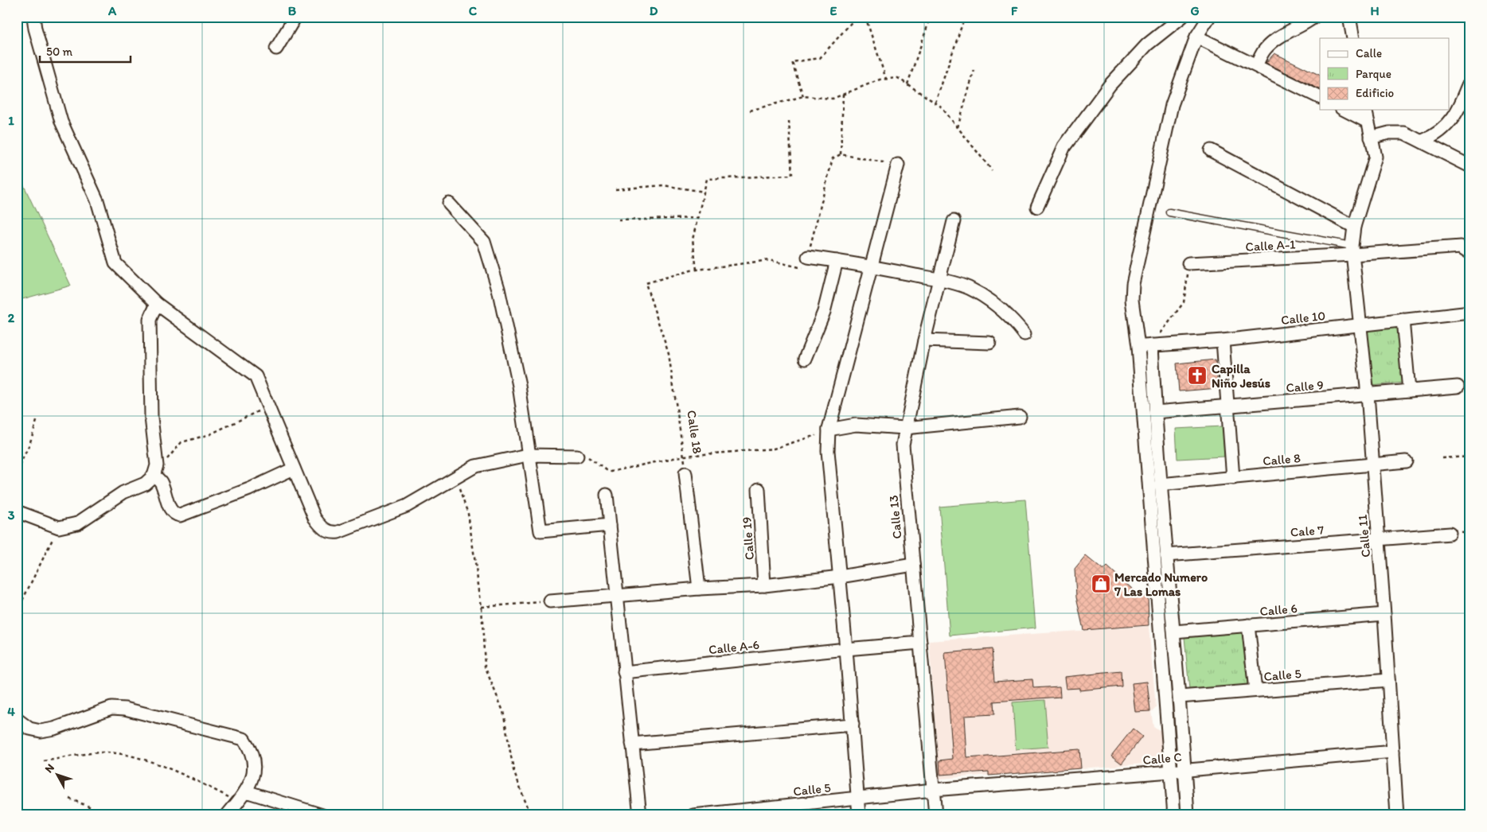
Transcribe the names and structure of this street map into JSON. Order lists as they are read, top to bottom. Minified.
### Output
{"streets":{"street":["Calle A-1","Calle 10","Calle 9","Calle 18","Calle 8","Calle 13","Cale 7","Calle 11","Calle 19","Calle 6","Calle A-6","Calle 5","Calle C"]},"crossings":[["Calle A-1","Calle 11"],["Calle 10","Calle 11"],["Calle 9","Calle 11"],["Calle 8","Calle 11"],["Calle 13","Calle A-6"],["Calle 13","Calle 5"],["Calle 13","Calle C"],["Cale 7","Calle 11"],["Calle 11","Calle 6"],["Calle 11","Calle 5"],["Calle 11","Calle C"],["Calle 5","Calle C"]],"places":{"church":["Capilla Niño Jesús"],"shop":["Mercado Numero 7 Las Lomas"]},"legend":["Calle","Parque","Edificio"],"scale_bar":"50 m","north":"top left","grid":{"columns":["A","B","C","D","E","F","G","H"],"rows":["1","2","3","4"]}}
